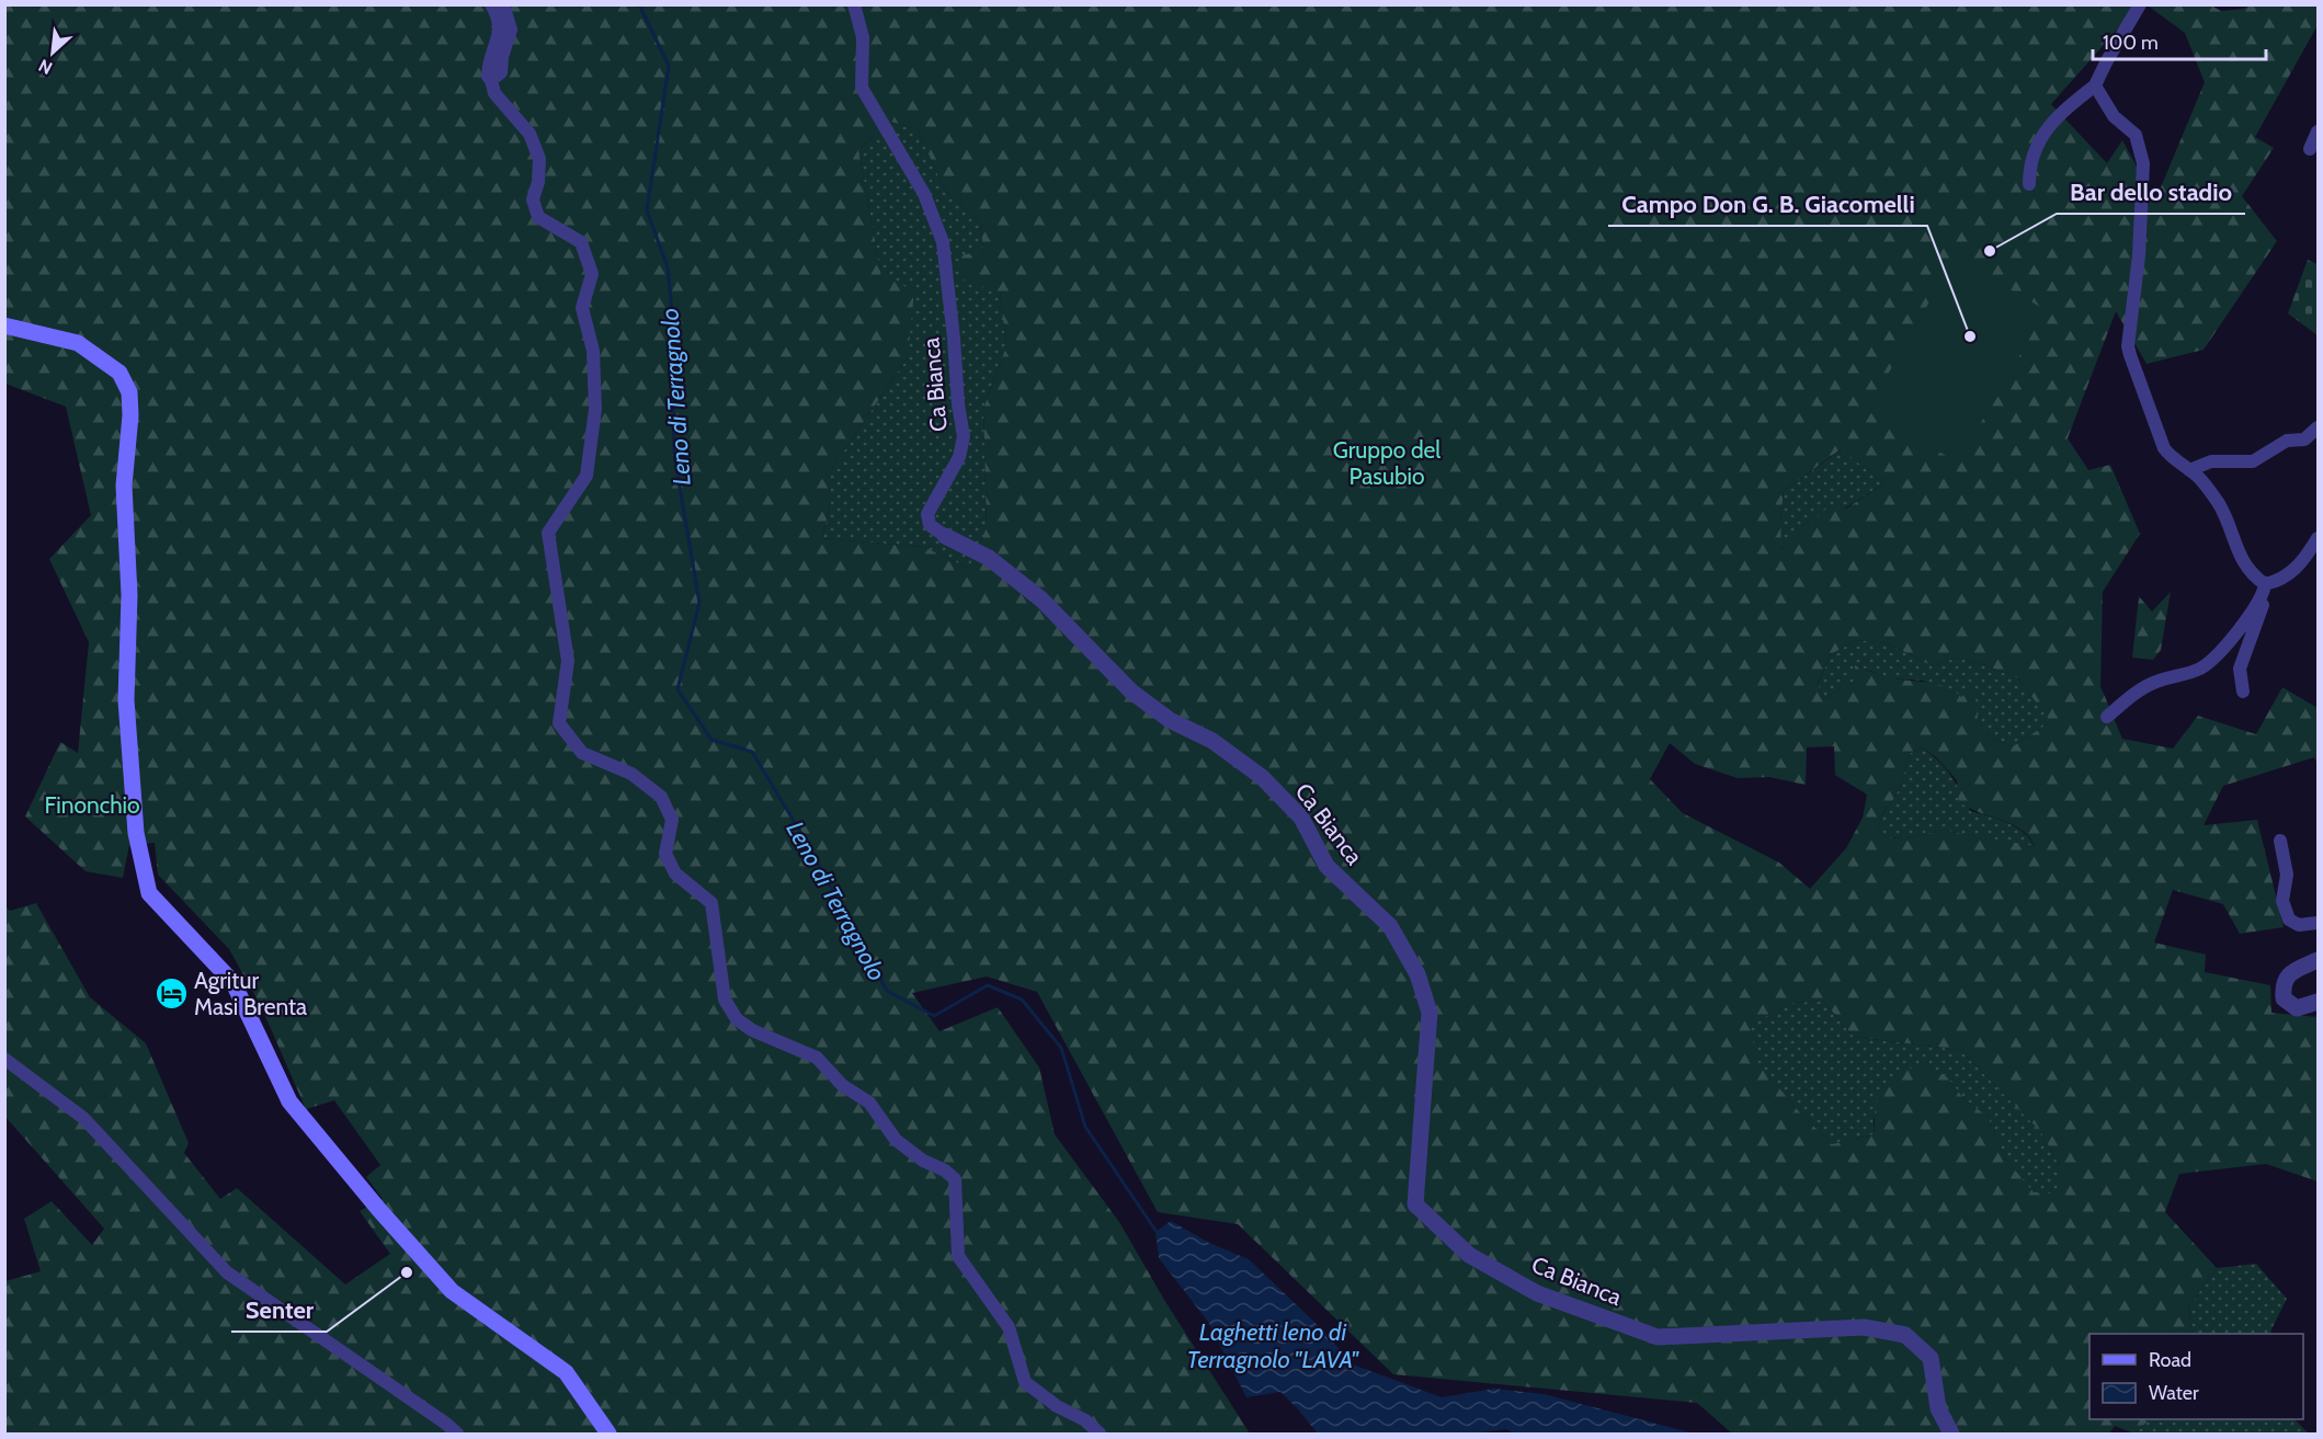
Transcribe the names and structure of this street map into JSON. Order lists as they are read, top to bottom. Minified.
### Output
{"streets":{"street":["Ca Bianca"]},"water":["Leno di Terragnolo","Laghetti leno di Terragnolo \"LAVA\""],"parks":["Gruppo del Pasubio","Finonchio"],"places":{"other":["Bar dello stadio","Campo Don G. B. Giacomelli","Senter"],"hotel":["Agritur Masi Brenta"]},"legend":["Road","Water"],"scale_bar":"100 m","north":"bottom left"}
